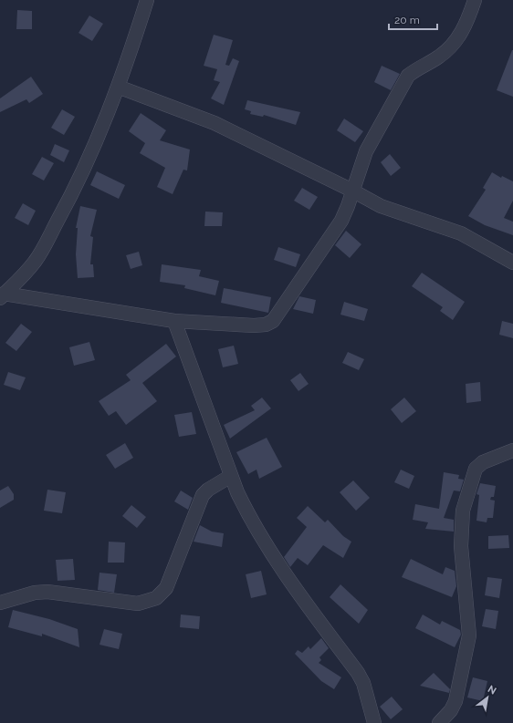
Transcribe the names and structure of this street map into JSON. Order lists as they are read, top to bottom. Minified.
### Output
{"scale_bar":"20 m","north":"top right"}
